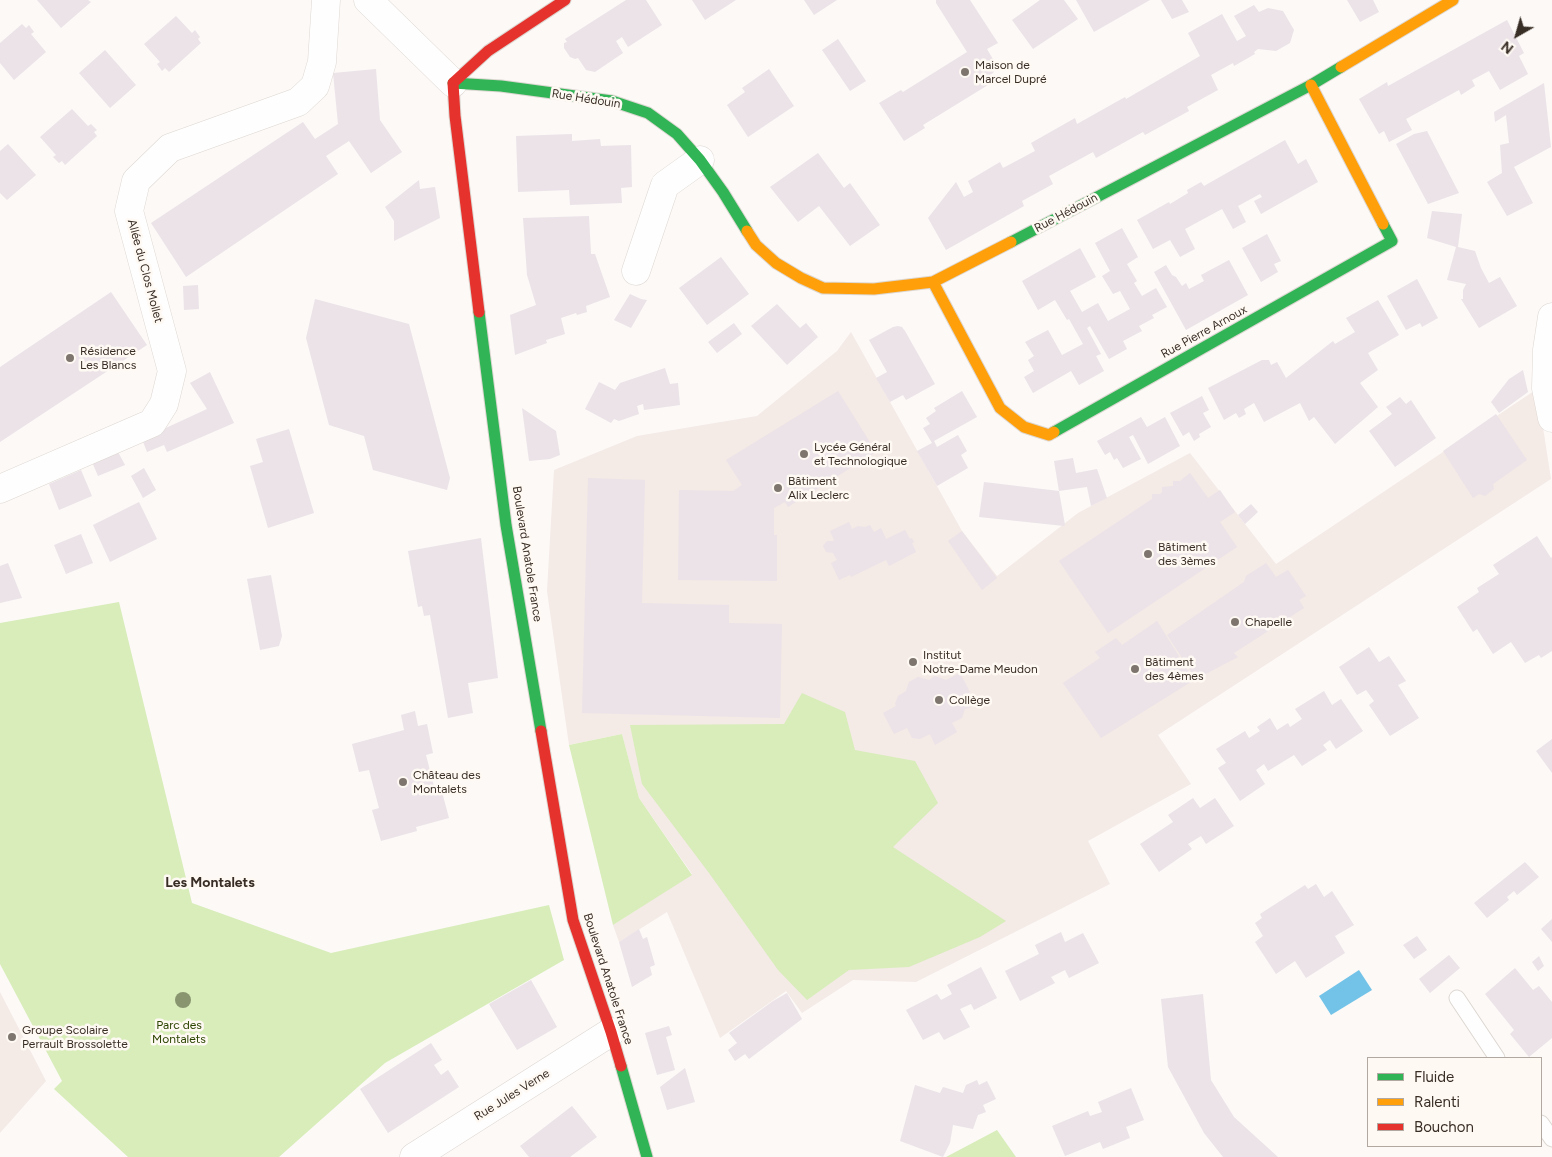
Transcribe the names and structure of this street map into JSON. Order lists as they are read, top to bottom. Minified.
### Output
{"streets":{"street":["Rue Hédouin","Allée du Clos Mollet","Rue Pierre Arnoux","Boulevard Anatole France","Rue Jules Verne"]},"crossings":[["Rue Hédouin","Rue Pierre Arnoux"],["Rue Hédouin","Boulevard Anatole France"],["Boulevard Anatole France","Rue Jules Verne"]],"districts":["Les Montalets"],"parks":["Parc des Montalets"],"places":["Maison de Marcel Dupré","Résidence Les Blancs","Lycée Général et Technologique","Bâtiment Alix Leclerc","Bâtiment des 3èmes","Chapelle","Institut Notre-Dame Meudon","Bâtiment des 4èmes","Collège","Château des Montalets","Groupe Scolaire Perrault Brossolette"],"legend":["Fluide","Ralenti","Bouchon"],"north":"bottom left"}
